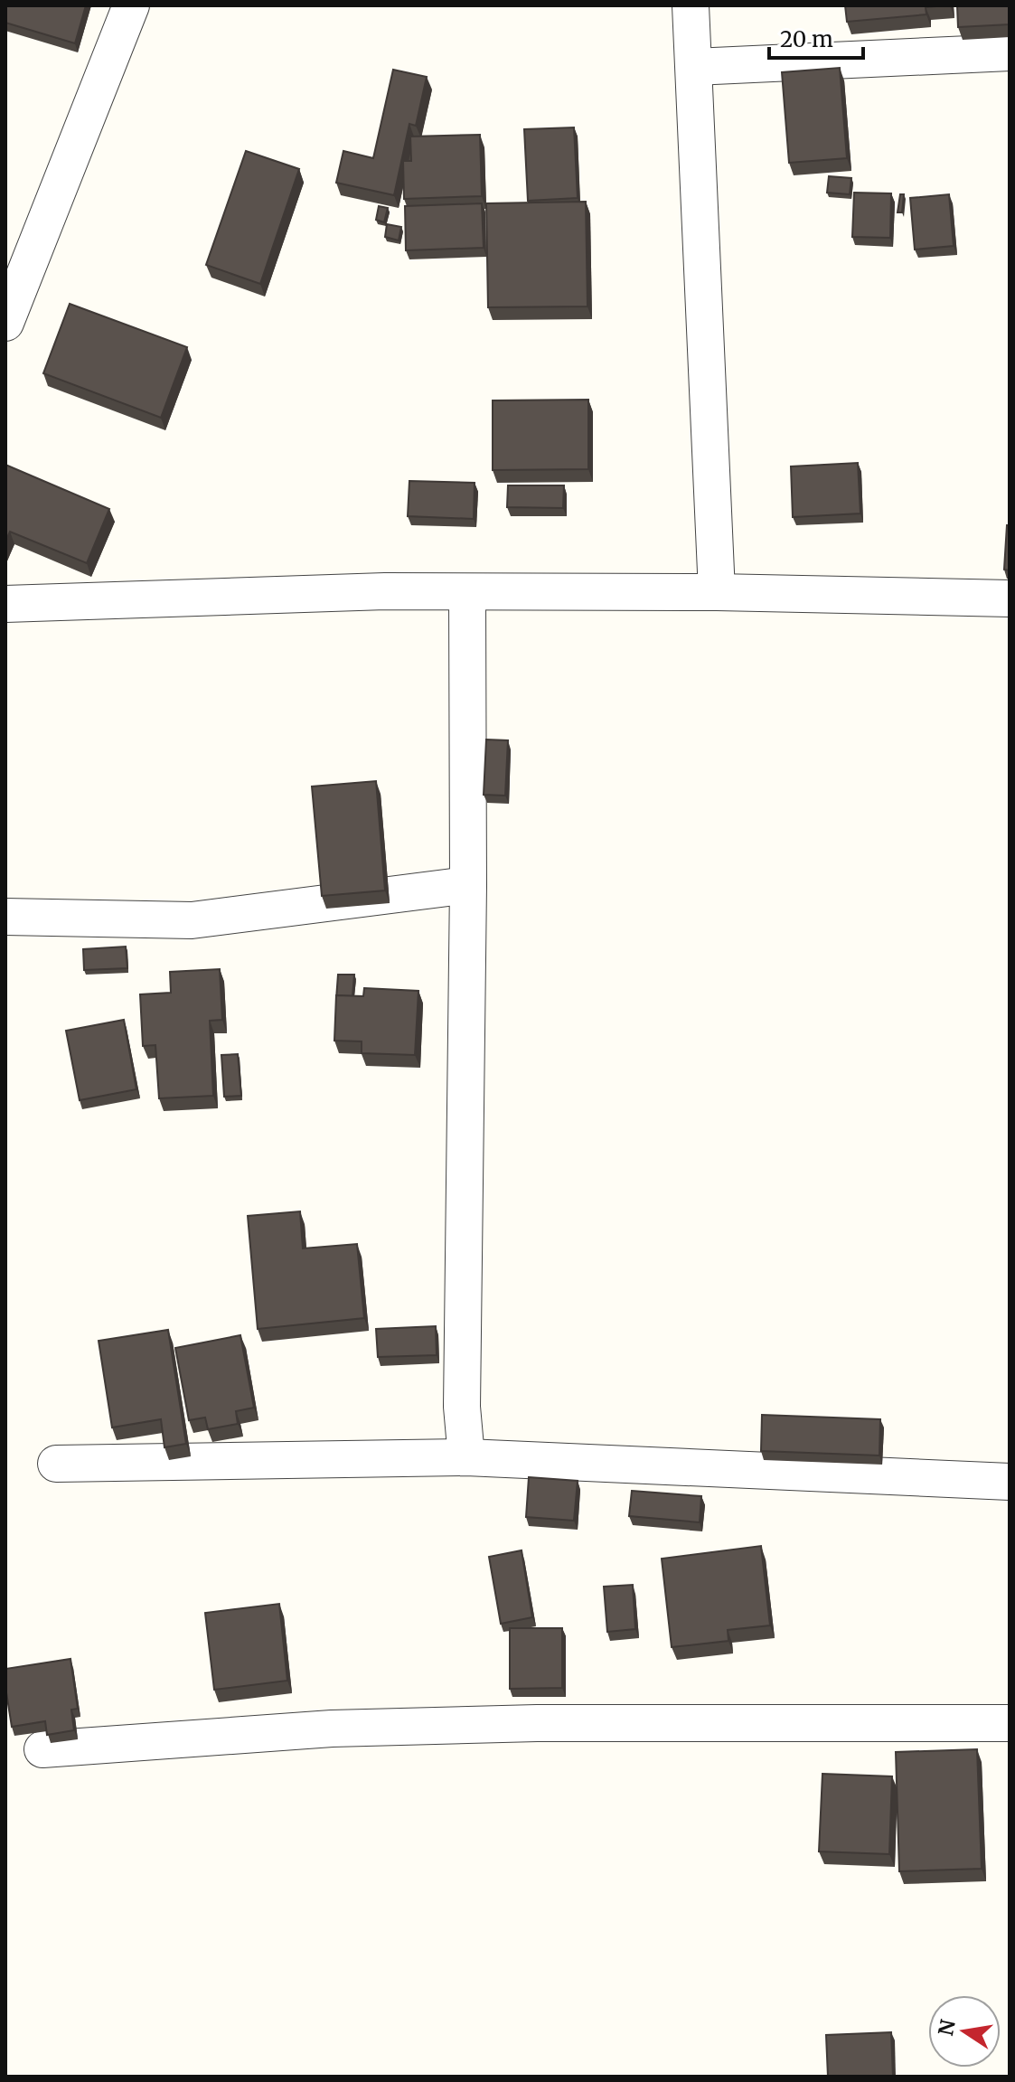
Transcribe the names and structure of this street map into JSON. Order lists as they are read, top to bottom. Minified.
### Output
{"scale_bar":"20 m","north":"left"}
